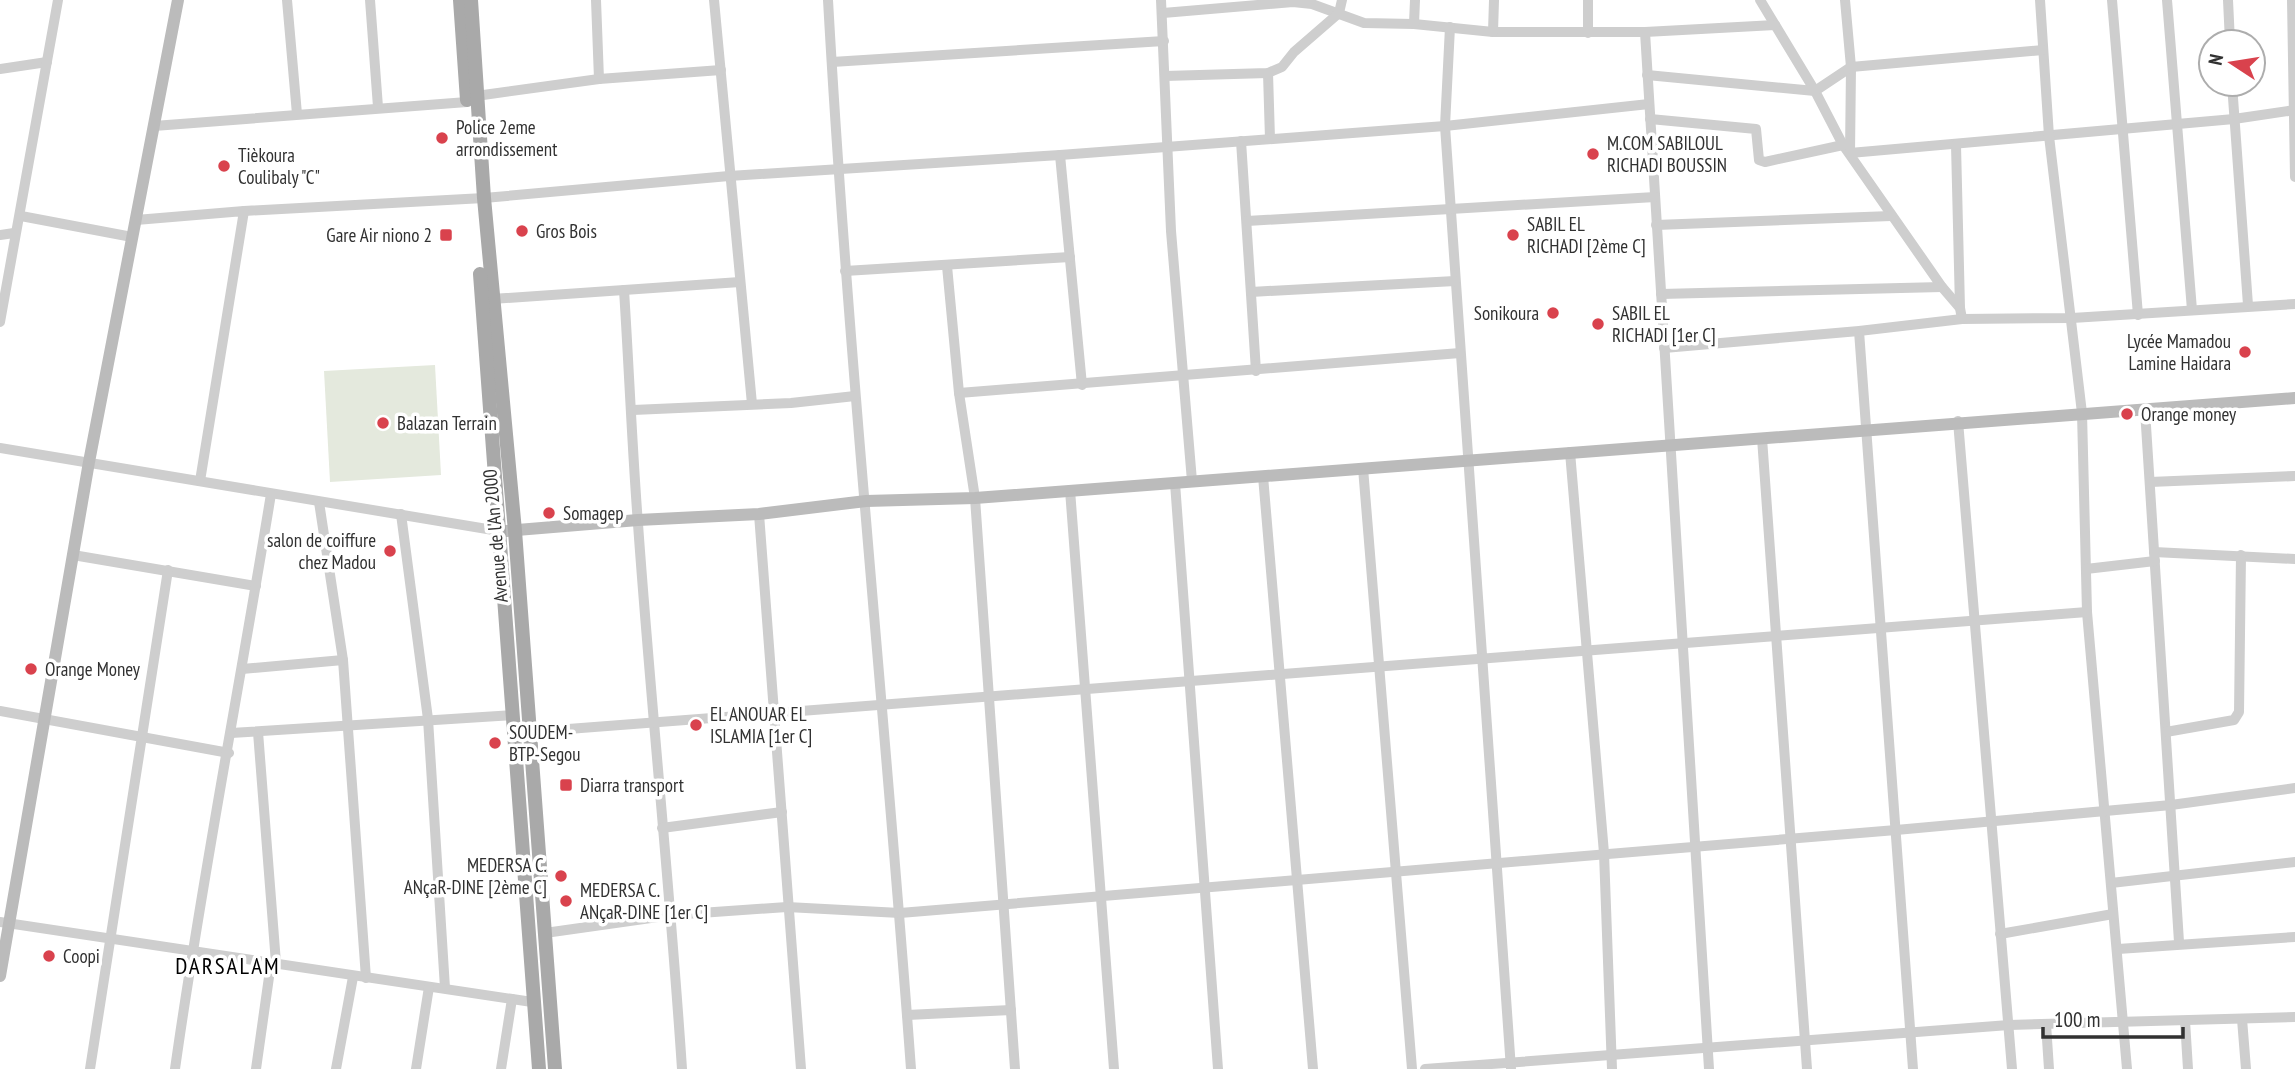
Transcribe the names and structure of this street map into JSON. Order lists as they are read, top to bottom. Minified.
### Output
{"streets":{"main road":["Avenue de l'An 2000"]},"districts":["DARSALAM"],"places":{"other":["Police 2eme arrondissement","M.COM SABILOUL RICHADI BOUSSIN","Tièkoura Coulibaly \"C\"","Gros Bois","SABIL EL RICHADI [2ème C]","Sonikoura","SABIL EL RICHADI [1er C]","Lycée Mamadou Lamine Haidara","Orange money","Balazan Terrain","Somagep","salon de coiffure chez Madou","Orange Money","EL ANOUAR EL ISLAMIA [1er C]","SOUDEM- BTP-Segou","MEDERSA C. ANçaR-DINE [2ème C]","MEDERSA C. ANçaR-DINE [1er C]","Coopi"],"transit":["Gare Air niono 2","Diarra transport"]},"scale_bar":"100 m","north":"left"}
